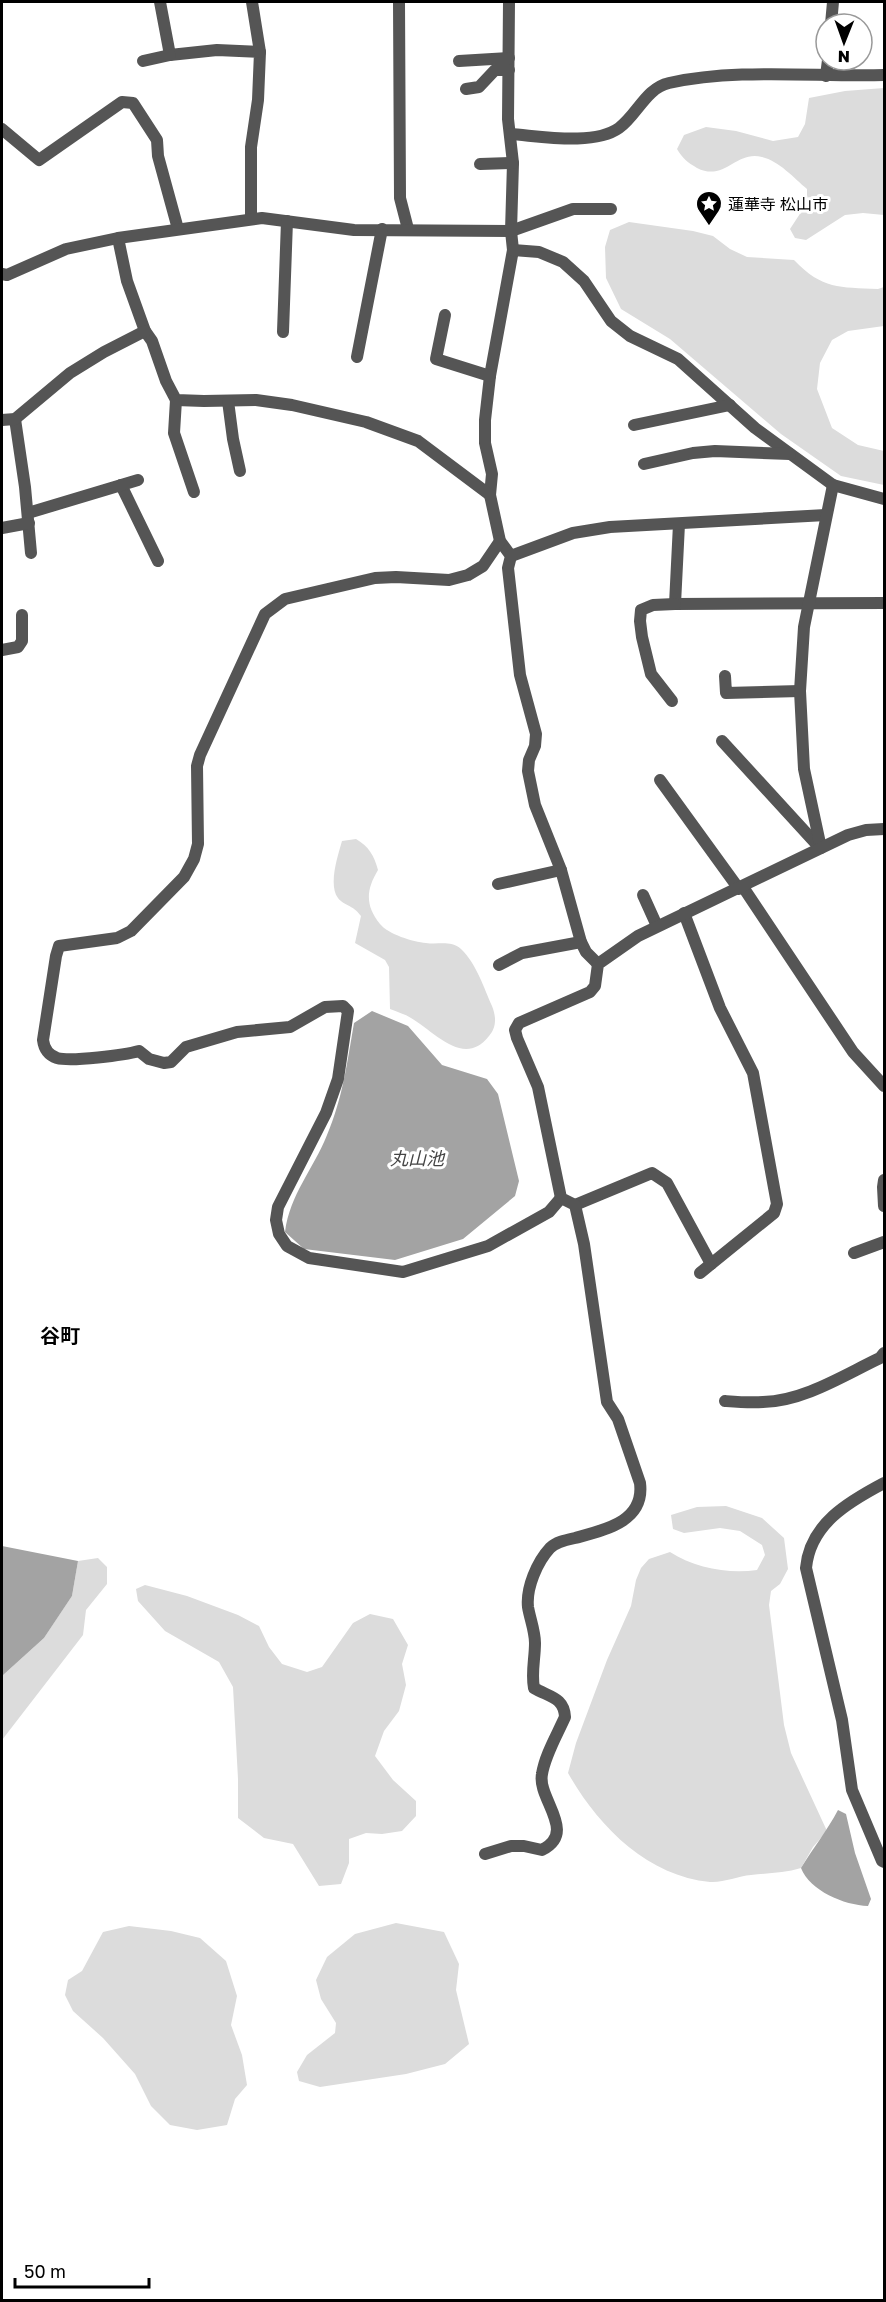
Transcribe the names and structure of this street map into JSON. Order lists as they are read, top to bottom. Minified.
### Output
{"districts":["谷町"],"water":["丸山池"],"places":{"place":["蓮華寺 松山市"]},"scale_bar":"50 m","north":"bottom"}
